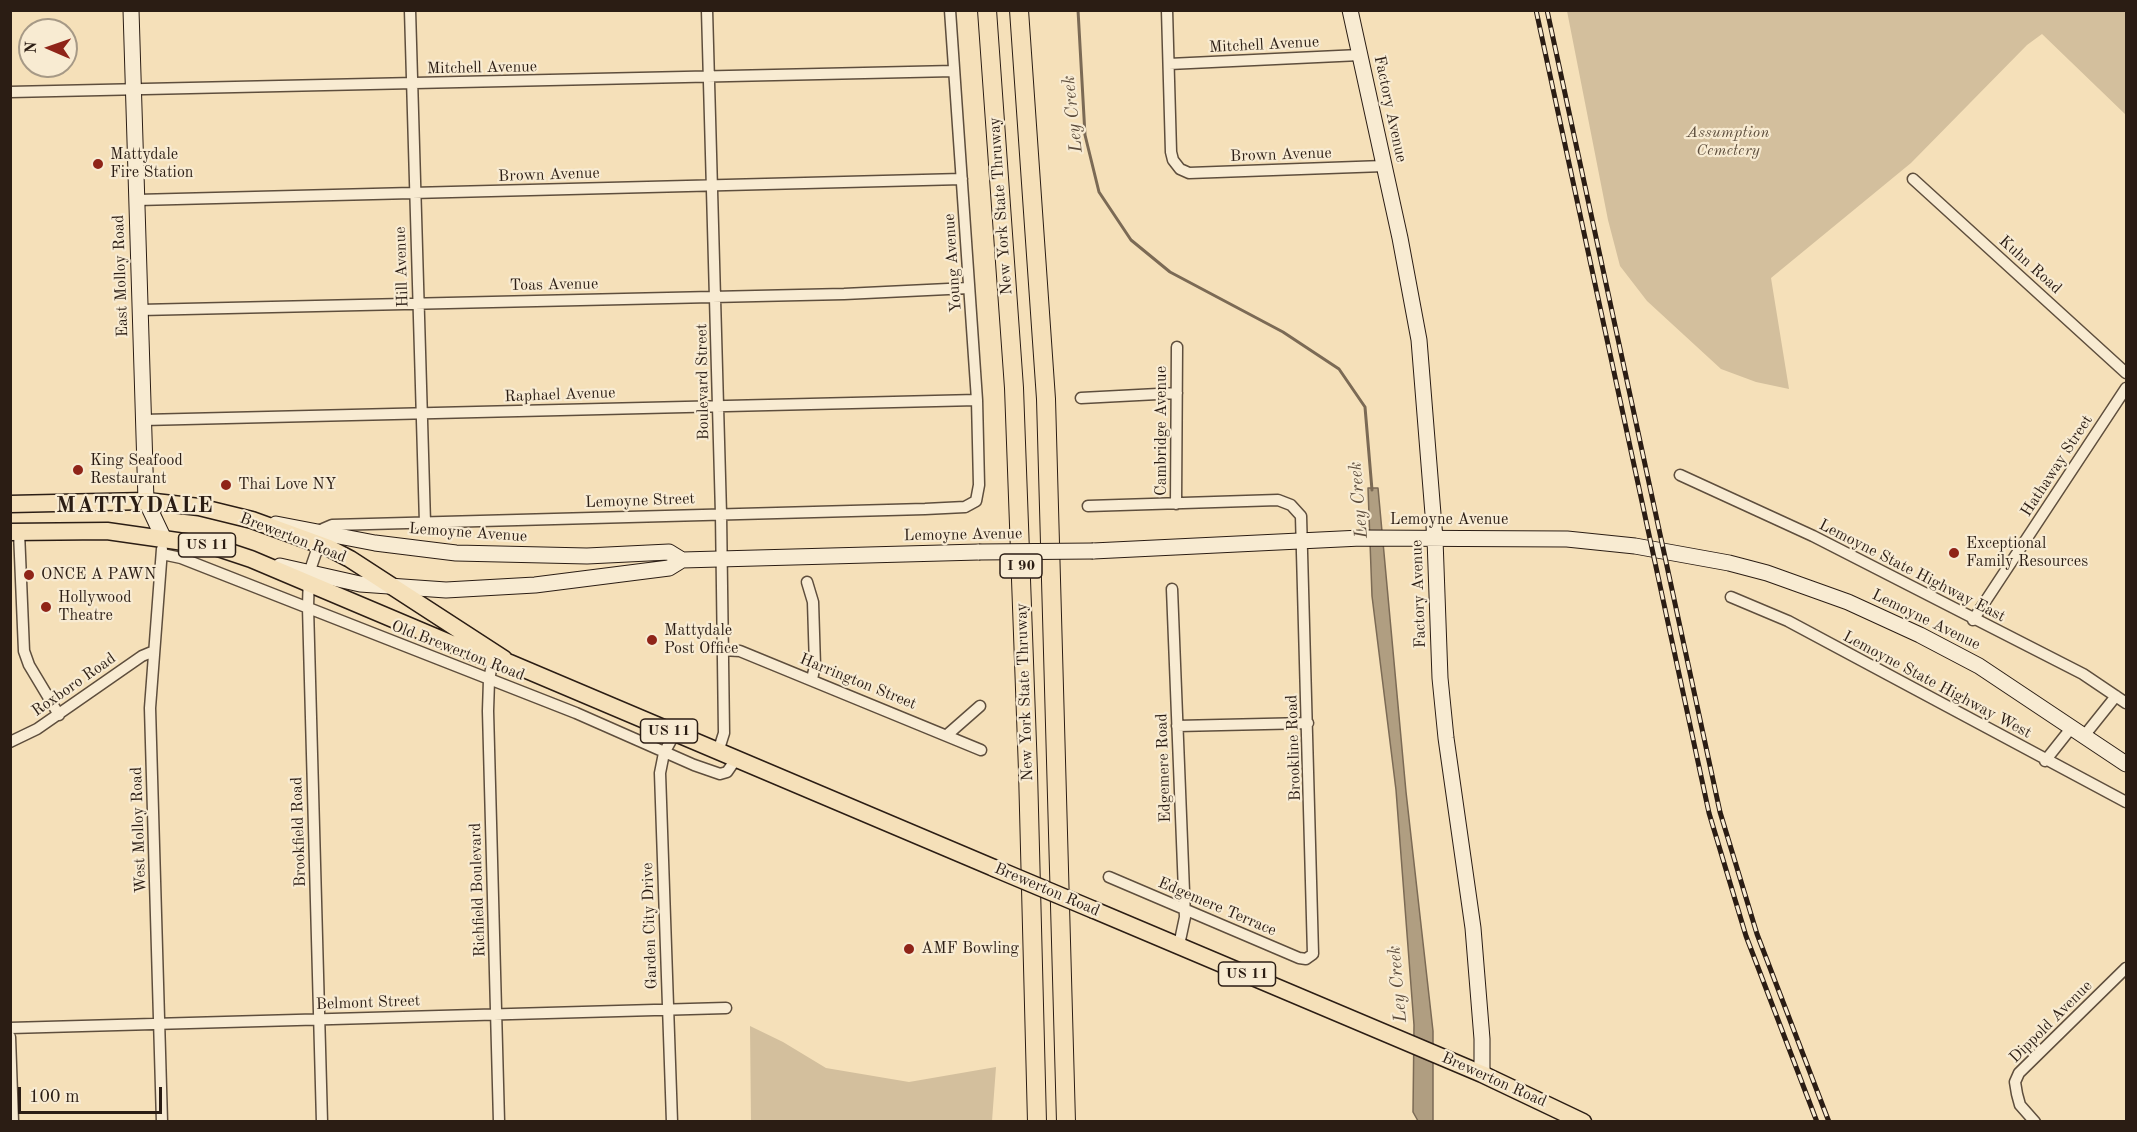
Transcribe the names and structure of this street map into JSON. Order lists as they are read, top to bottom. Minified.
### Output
{"streets":{"highway":["New York State Thruway","I 90"],"main road":["Brewerton Road","US 11"],"street":["Mitchell Avenue","Factory Avenue","Brown Avenue","Young Avenue","Kuhn Road","Hill Avenue","East Molloy Road","Toas Avenue","Boulevard Street","Raphael Avenue","Cambridge Avenue","Hathaway Street","Lemoyne Street","Lemoyne Avenue","Lemoyne State Highway East","Old Brewerton Road","Harrington Street","Roxboro Road","Lemoyne State Highway West","Brookline Road","Edgemere Road","West Molloy Road","Brookfield Road","Richfield Boulevard","Edgemere Terrace","Garden City Drive","Belmont Street","Dippold Avenue"]},"crossings":[["Mitchell Avenue","Factory Avenue"],["Mitchell Avenue","Brown Avenue"],["Mitchell Avenue","Young Avenue"],["Mitchell Avenue","Hill Avenue"],["Mitchell Avenue","East Molloy Road"],["Mitchell Avenue","Boulevard Street"],["Factory Avenue","Brown Avenue"],["Factory Avenue","Lemoyne Avenue"],["Factory Avenue","Brewerton Road"],["Brown Avenue","Young Avenue"],["Brown Avenue","Hill Avenue"],["Brown Avenue","East Molloy Road"],["Brown Avenue","Boulevard Street"],["Young Avenue","Toas Avenue"],["Young Avenue","Raphael Avenue"],["Young Avenue","Lemoyne Street"],["Hill Avenue","Toas Avenue"],["Hill Avenue","Raphael Avenue"],["Hill Avenue","Lemoyne Street"],["East Molloy Road","Toas Avenue"],["East Molloy Road","Raphael Avenue"],["East Molloy Road","Brewerton Road"],["East Molloy Road","Old Brewerton Road"],["East Molloy Road","West Molloy Road"],["Toas Avenue","Boulevard Street"],["Boulevard Street","Raphael Avenue"],["Boulevard Street","Lemoyne Street"],["Boulevard Street","Lemoyne Avenue"],["Boulevard Street","Brewerton Road"],["Boulevard Street","Harrington Street"],["Cambridge Avenue","Lemoyne Avenue"],["Cambridge Avenue","Brookline Road"],["Hathaway Street","Lemoyne State Highway East"],["Lemoyne Street","Lemoyne Avenue"],["Lemoyne Street","Brewerton Road"],["Lemoyne Street","Brookfield Road"],["Lemoyne Avenue","Brewerton Road"],["Lemoyne Avenue","Brookline Road"],["Lemoyne Avenue","Brookfield Road"],["Brewerton Road","Old Brewerton Road"],["Brewerton Road","Edgemere Road"],["Brewerton Road","West Molloy Road"],["Brewerton Road","Brookfield Road"],["Brewerton Road","Richfield Boulevard"],["Brewerton Road","Garden City Drive"],["Old Brewerton Road","West Molloy Road"],["Old Brewerton Road","Brookfield Road"],["Old Brewerton Road","Richfield Boulevard"],["Old Brewerton Road","Garden City Drive"],["Roxboro Road","West Molloy Road"],["Brookline Road","Edgemere Terrace"],["Edgemere Road","Edgemere Terrace"],["West Molloy Road","Belmont Street"],["Brookfield Road","Belmont Street"],["Richfield Boulevard","Belmont Street"],["Garden City Drive","Belmont Street"]],"districts":["MATTYDALE"],"water":["Ley Creek"],"parks":["Assumption Cemetery"],"places":["Mattydale Fire Station","King Seafood Restaurant","Thai Love NY","Exceptional Family Resources","ONCE A PAWN","Hollywood Theatre","Mattydale Post Office","AMF Bowling"],"scale_bar":"100 m","north":"left"}
